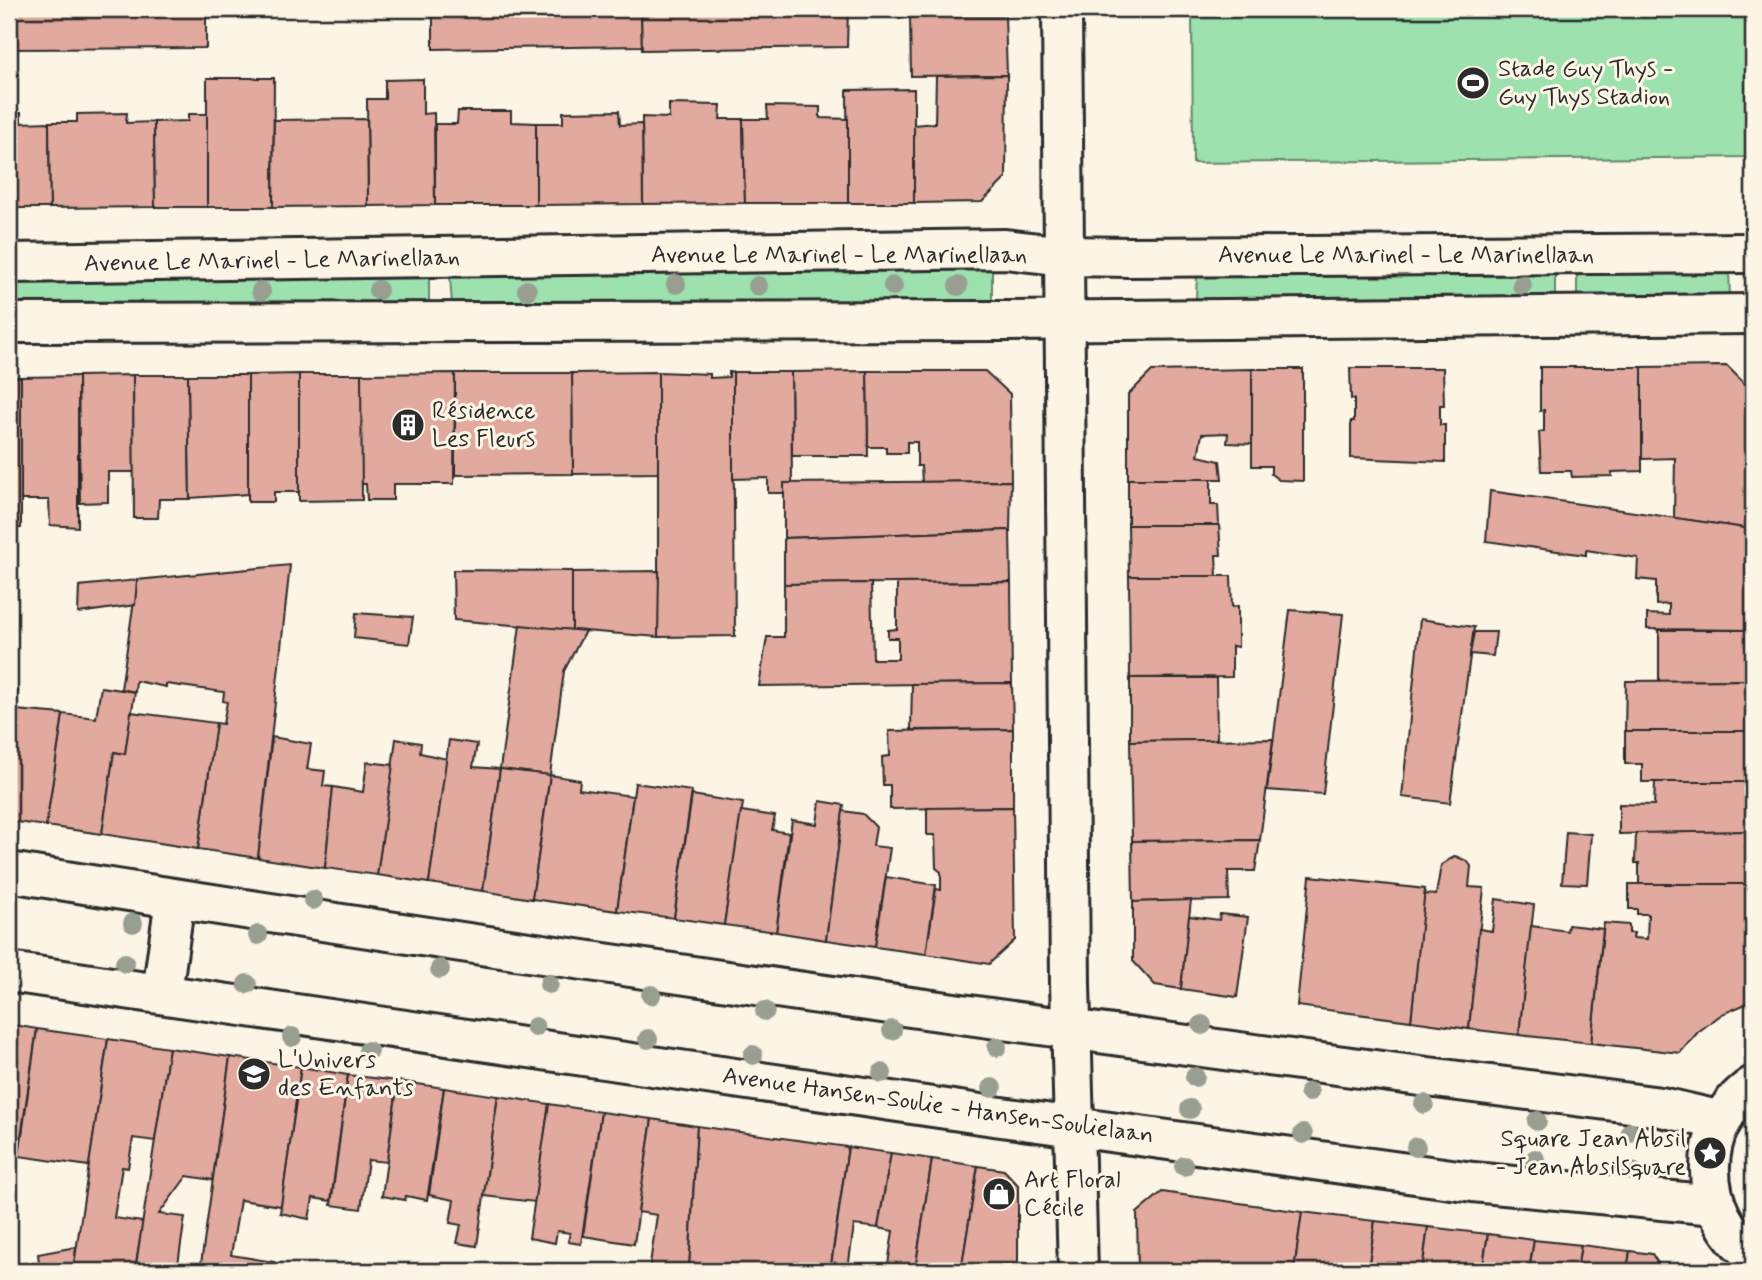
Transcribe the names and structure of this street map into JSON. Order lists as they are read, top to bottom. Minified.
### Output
{"streets":{"street":["Avenue Le Marinel - Le Marinellaan","Avenue Hansen-Soulie - Hansen-Soulielaan"]},"places":{"sports":["Stade Guy Thys - Guy Thys Stadion"],"building":["Résidence Les Fleurs"],"school or university":["L'Univers des Enfants"],"place":["Square Jean Absil - Jean Absilsquare"],"shop":["Art Floral Cécile"]}}
